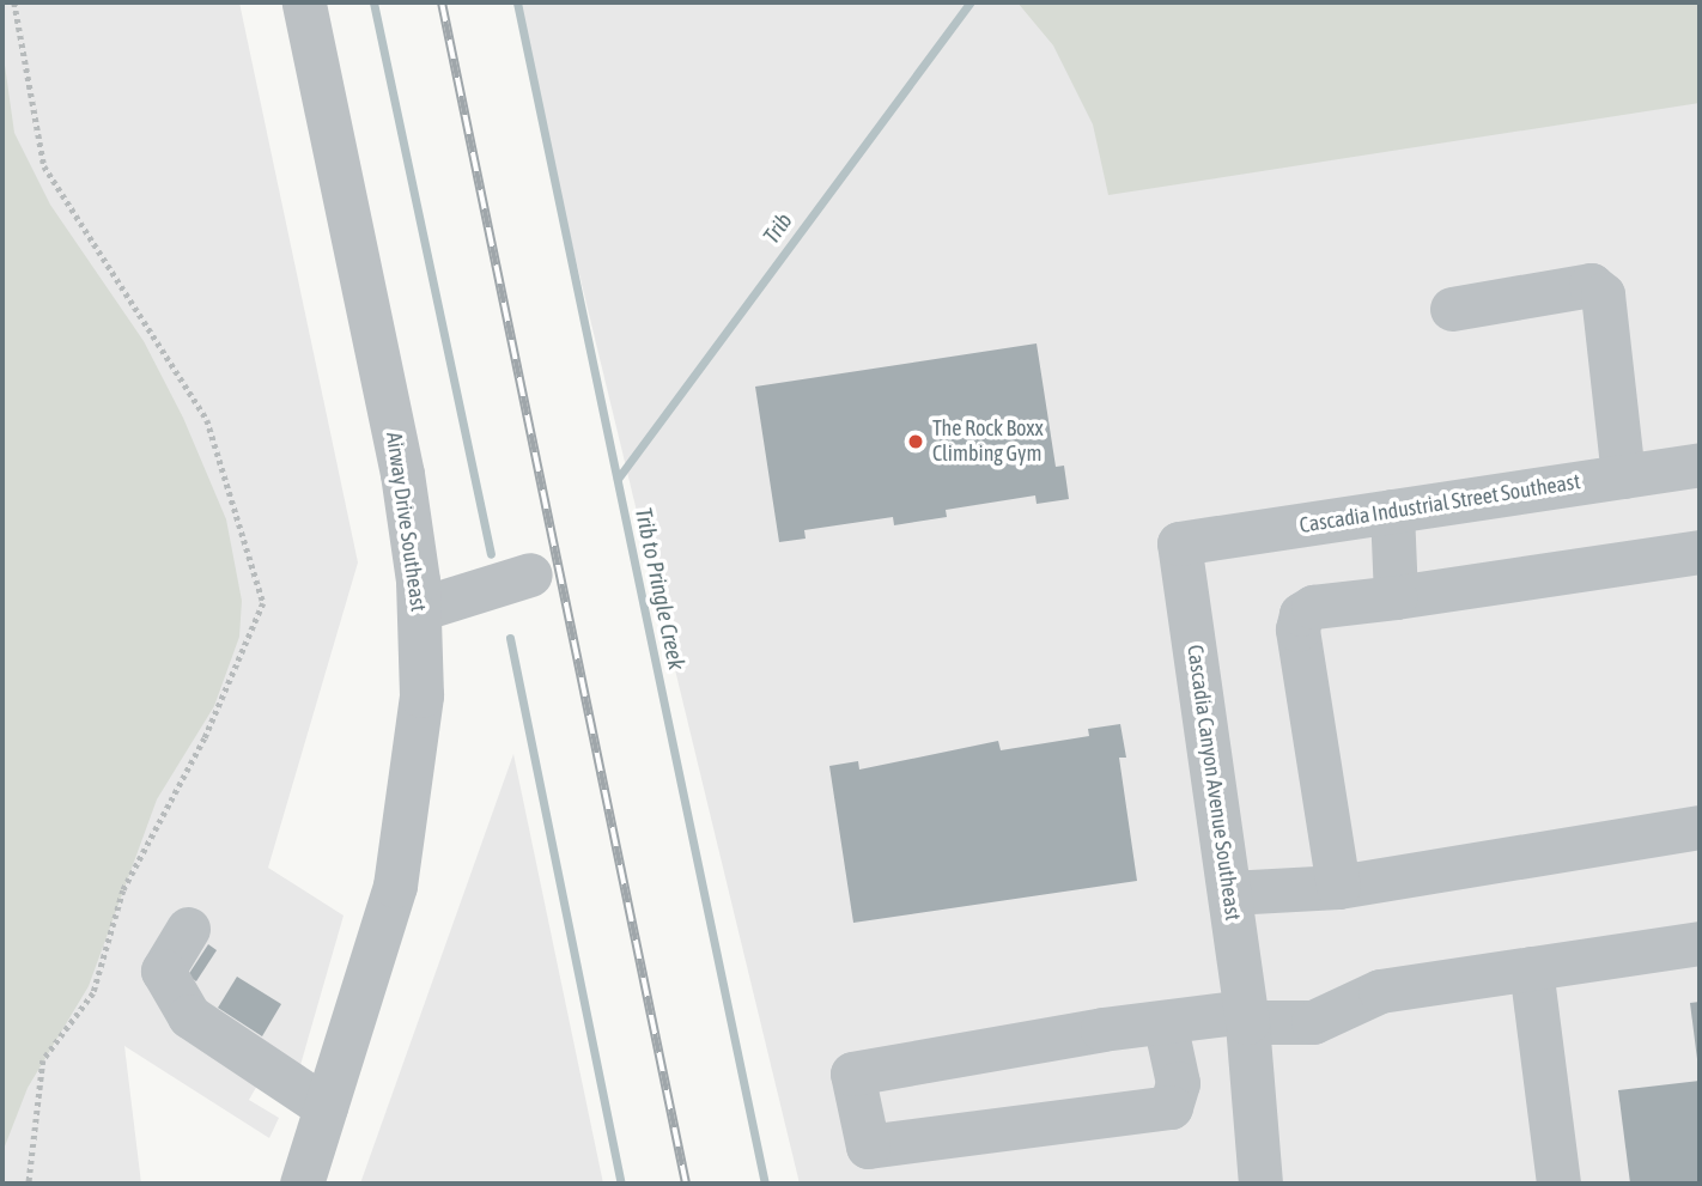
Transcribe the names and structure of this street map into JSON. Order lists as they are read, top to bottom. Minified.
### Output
{"streets":{"street":["Cascadia Industrial Street Southeast","Airway Drive Southeast","Cascadia Canyon Avenue Southeast"]},"crossings":[["Cascadia Industrial Street Southeast","Cascadia Canyon Avenue Southeast"]],"water":["Trib","Trib to Pringle Creek"],"places":["The Rock Boxx Climbing Gym"]}
